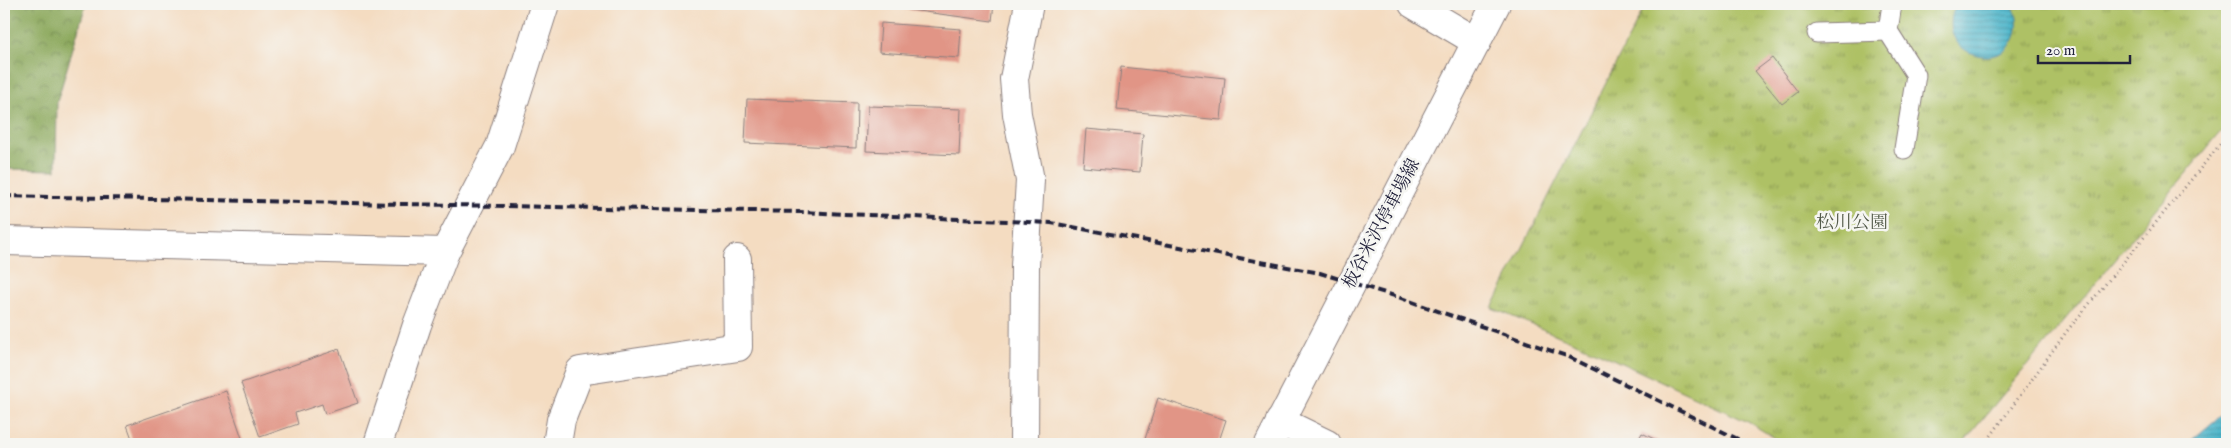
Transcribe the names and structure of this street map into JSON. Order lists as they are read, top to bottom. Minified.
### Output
{"streets":{"street":["板谷米沢停車場線"]},"parks":["松川公園"],"scale_bar":"20 m"}
